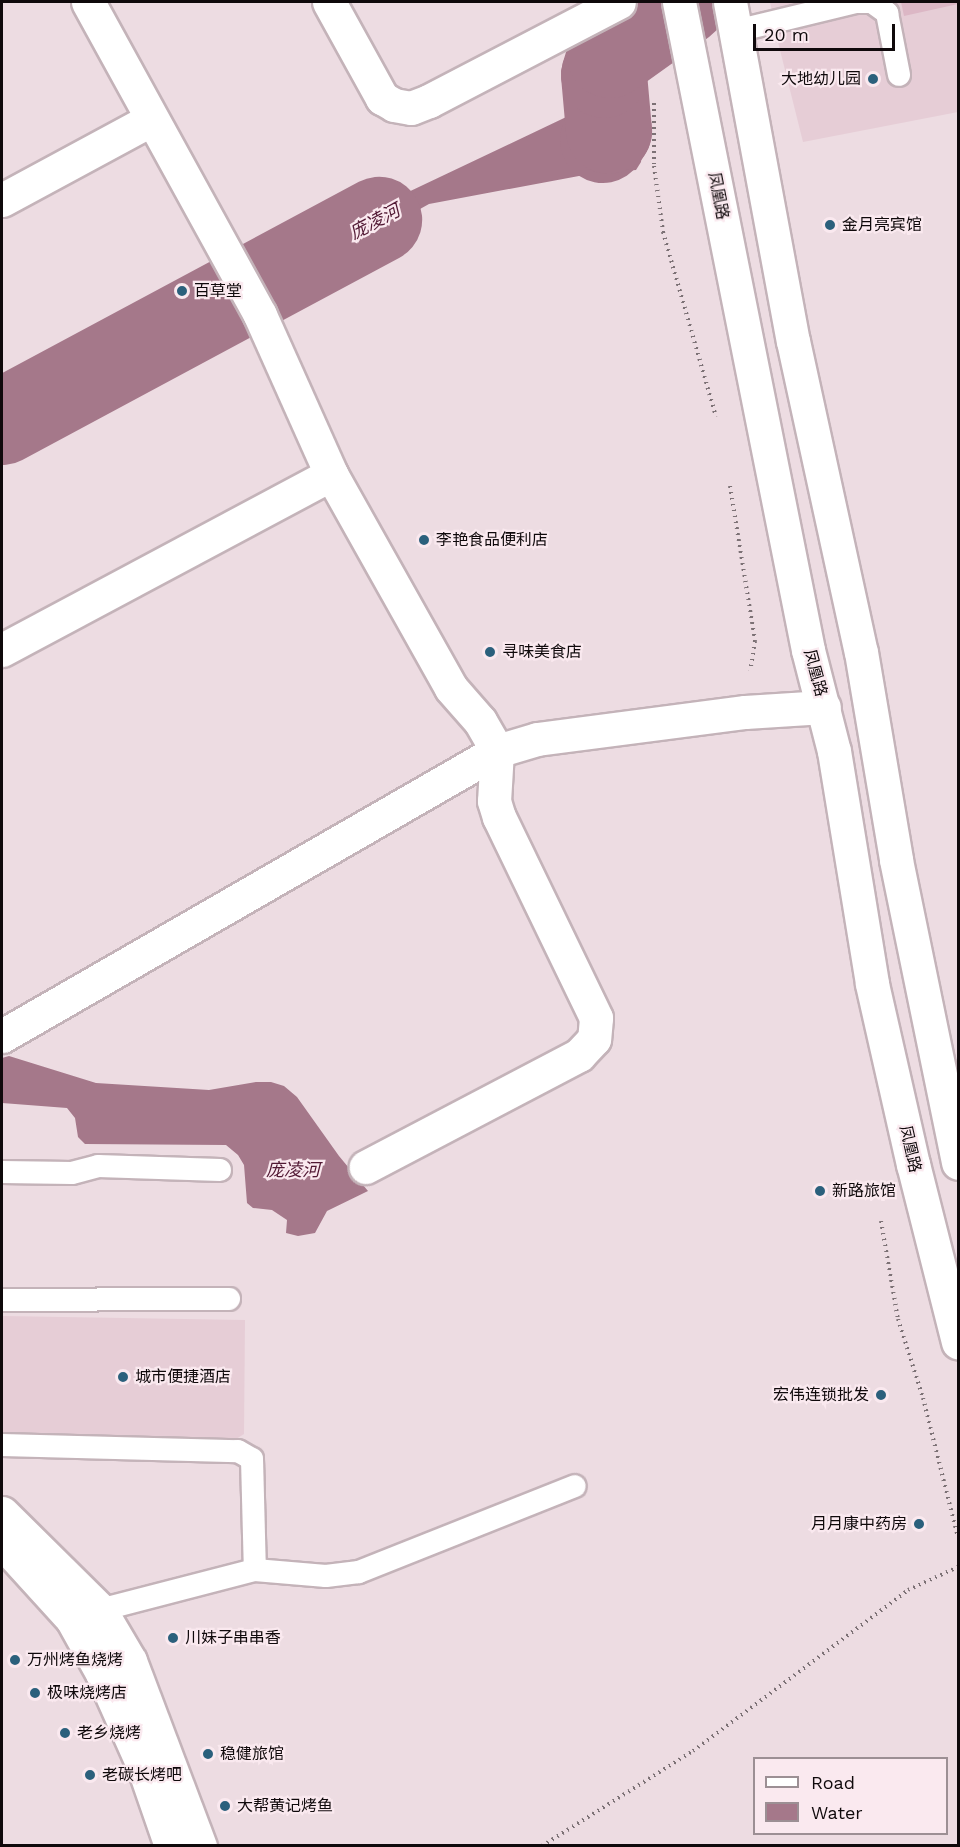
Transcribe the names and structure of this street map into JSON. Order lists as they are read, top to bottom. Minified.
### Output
{"streets":{"street":["凤凰路"]},"water":["庞凌河"],"places":["大地幼儿园","金月亮宾馆","百草堂","李艳食品便利店","寻味美食店","新路旅馆","城市便捷酒店","宏伟连锁批发","月月康中药房","川妹子串串香","万州烤鱼烧烤","极味烧烤店","老乡烧烤","稳健旅馆","老碳长烤吧","大帮黄记烤鱼"],"legend":["Road","Water"],"scale_bar":"20 m"}
